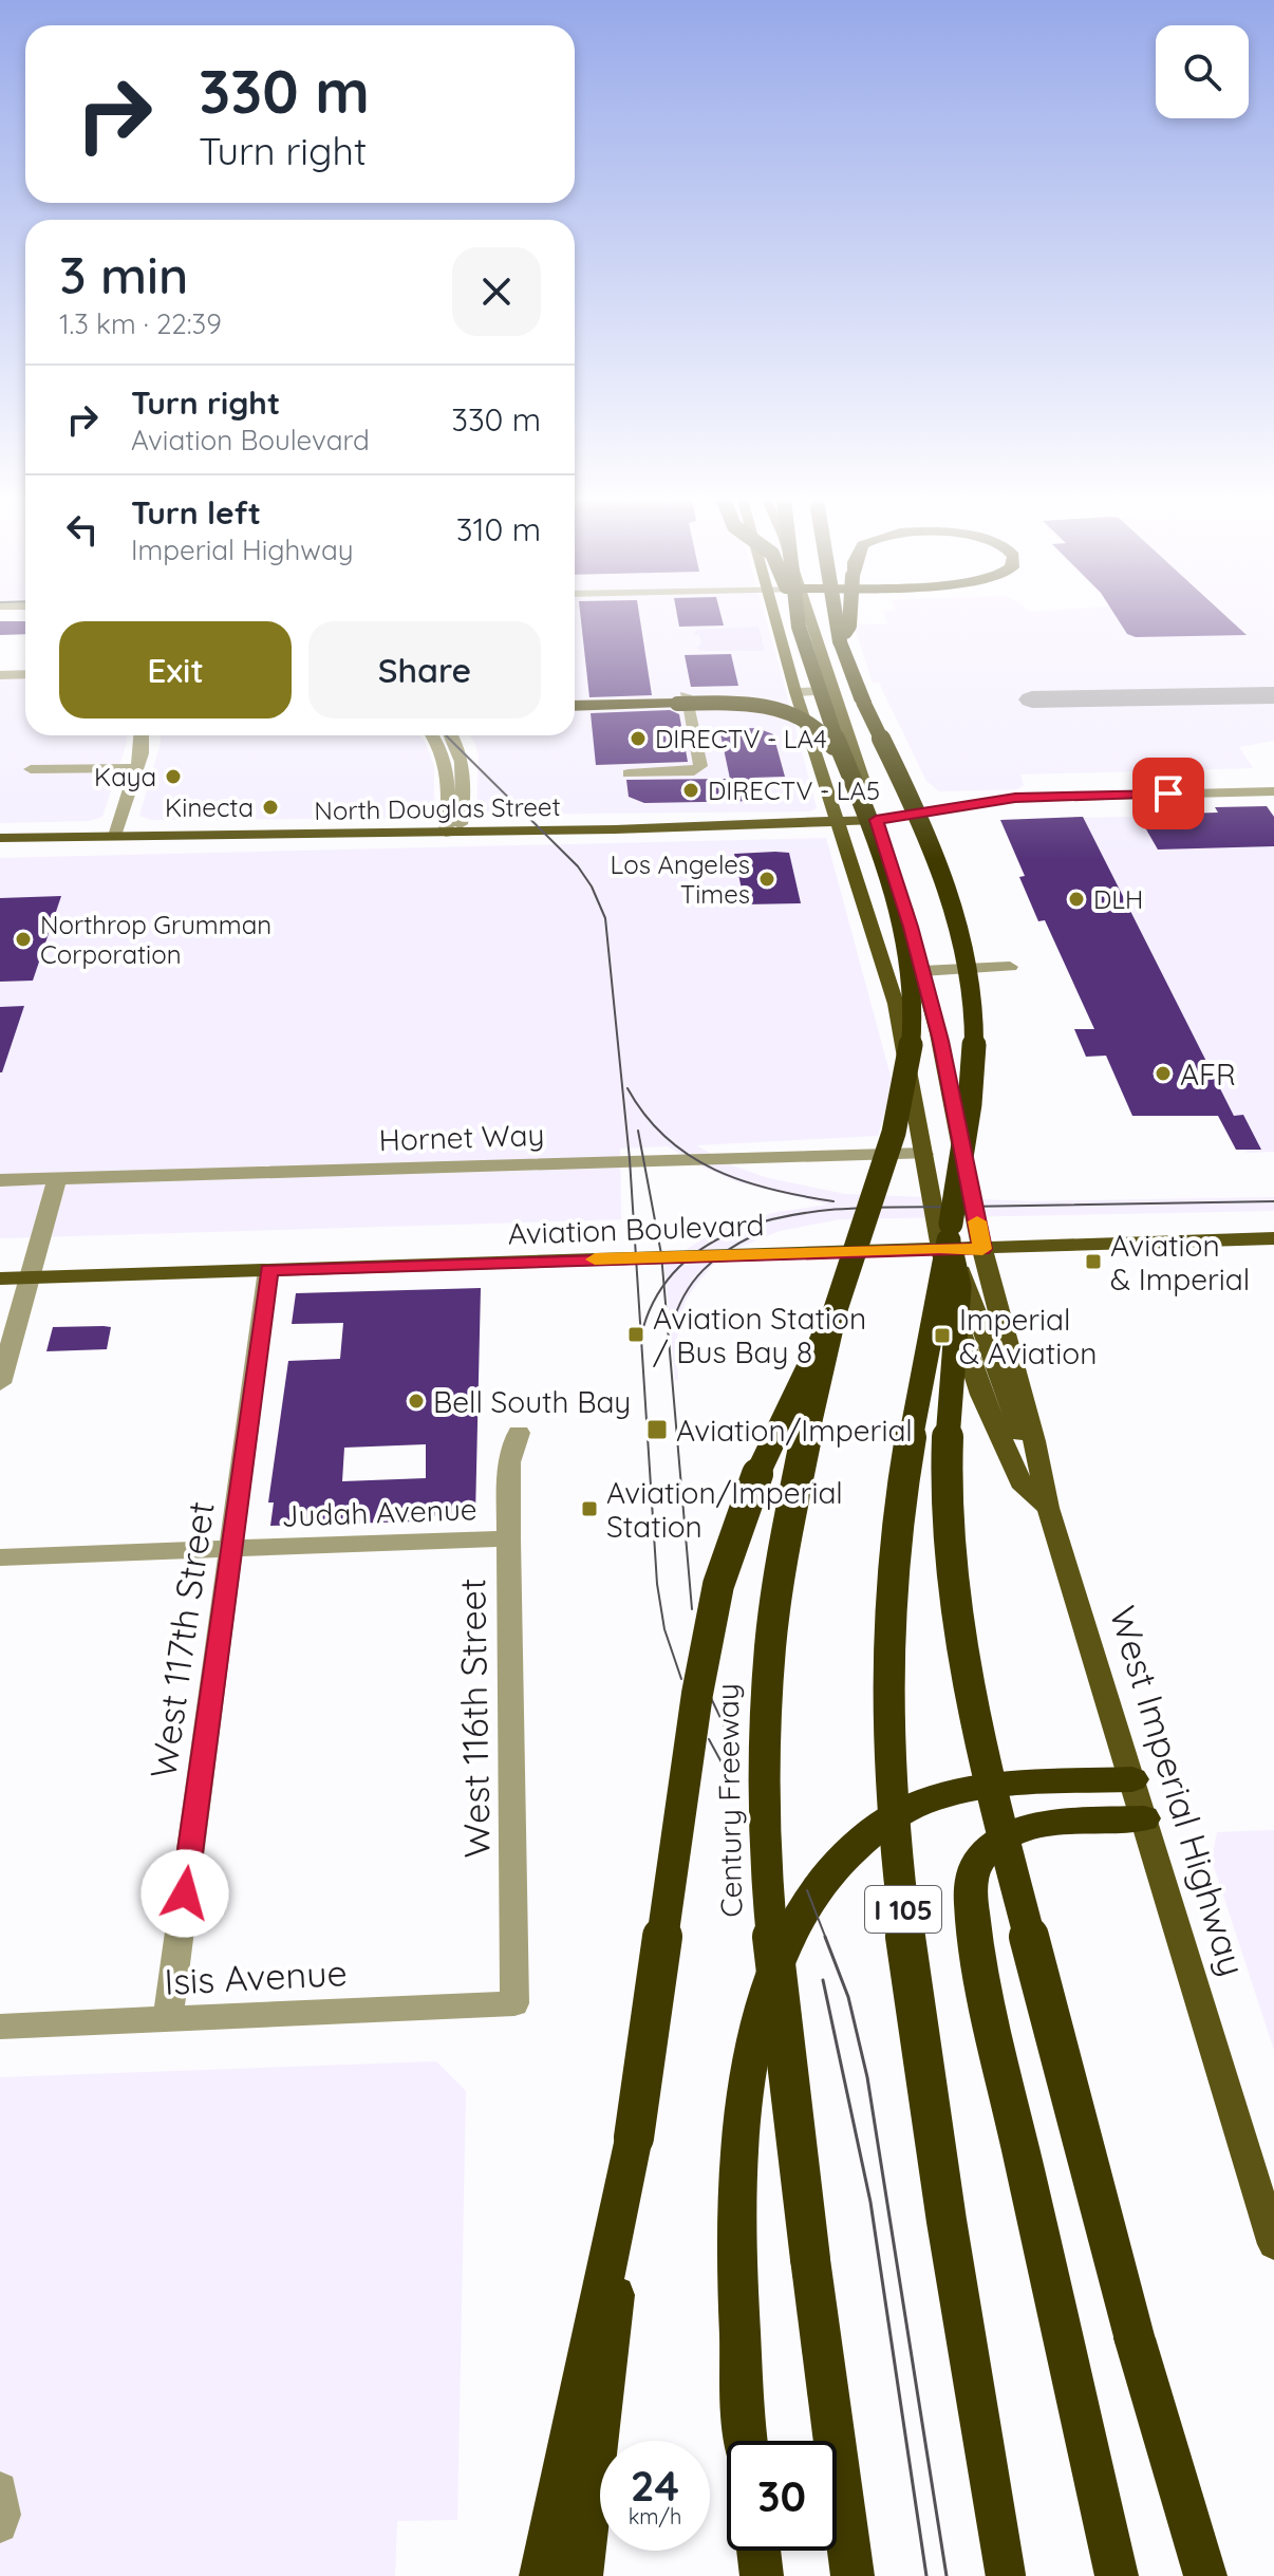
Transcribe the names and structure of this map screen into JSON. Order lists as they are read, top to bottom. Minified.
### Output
{"streets":{"highway":["Century Freeway","I 105"],"main road":["North Douglas Street","Aviation Boulevard","West Imperial Highway"],"street":["Hornet Way","Judah Avenue","West 117th Street","West 116th Street","Isis Avenue"]},"crossings":[["Aviation Boulevard","West 117th Street"],["Aviation Boulevard","West Imperial Highway"],["Aviation Boulevard","I 105"],["Judah Avenue","West 117th Street"],["Judah Avenue","West 116th Street"],["West 117th Street","Isis Avenue"],["West 116th Street","Isis Avenue"],["West Imperial Highway","I 105"]],"places":{"other":["DIRECTV - LA4","Kaya","DIRECTV - LA5","Kinecta","Los Angeles Times","DLH","Northrop Grumman Corporation","AFR","Bell South Bay"],"transit":["Aviation & Imperial","Aviation Station / Bus Bay 8","Imperial & Aviation","Aviation/Imperial","Aviation/Imperial Station"]},"page":{"turn":["330 m","Turn right"],"heading":["3 min","1.3 km · 22:39"],"list":[{"name":"Turn right","note":"Aviation Boulevard","value":"330 m"},{"name":"Turn left","note":"Imperial Highway","value":"310 m"}],"buttons":["Exit","Share"],"speed":"24 km/h","limit":"30"}}
